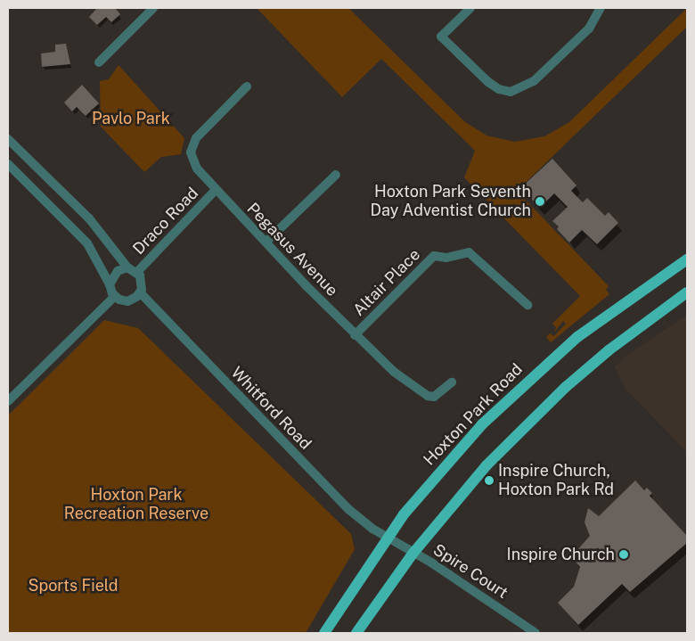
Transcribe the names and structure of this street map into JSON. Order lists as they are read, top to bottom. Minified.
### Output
{"streets":{"main road":["Hoxton Park Road"],"street":["Draco Road","Pegasus Avenue","Altair Place","Whitford Road","Spire Court"]},"crossings":[["Draco Road","Pegasus Avenue"],["Draco Road","Whitford Road"],["Pegasus Avenue","Altair Place"],["Whitford Road","Hoxton Park Road"],["Whitford Road","Spire Court"],["Hoxton Park Road","Spire Court"]],"parks":["Pavlo Park","Hoxton Park Recreation Reserve","Sports Field"],"places":["Hoxton Park Seventh Day Adventist Church","Inspire Church, Hoxton Park Rd","Inspire Church"]}
